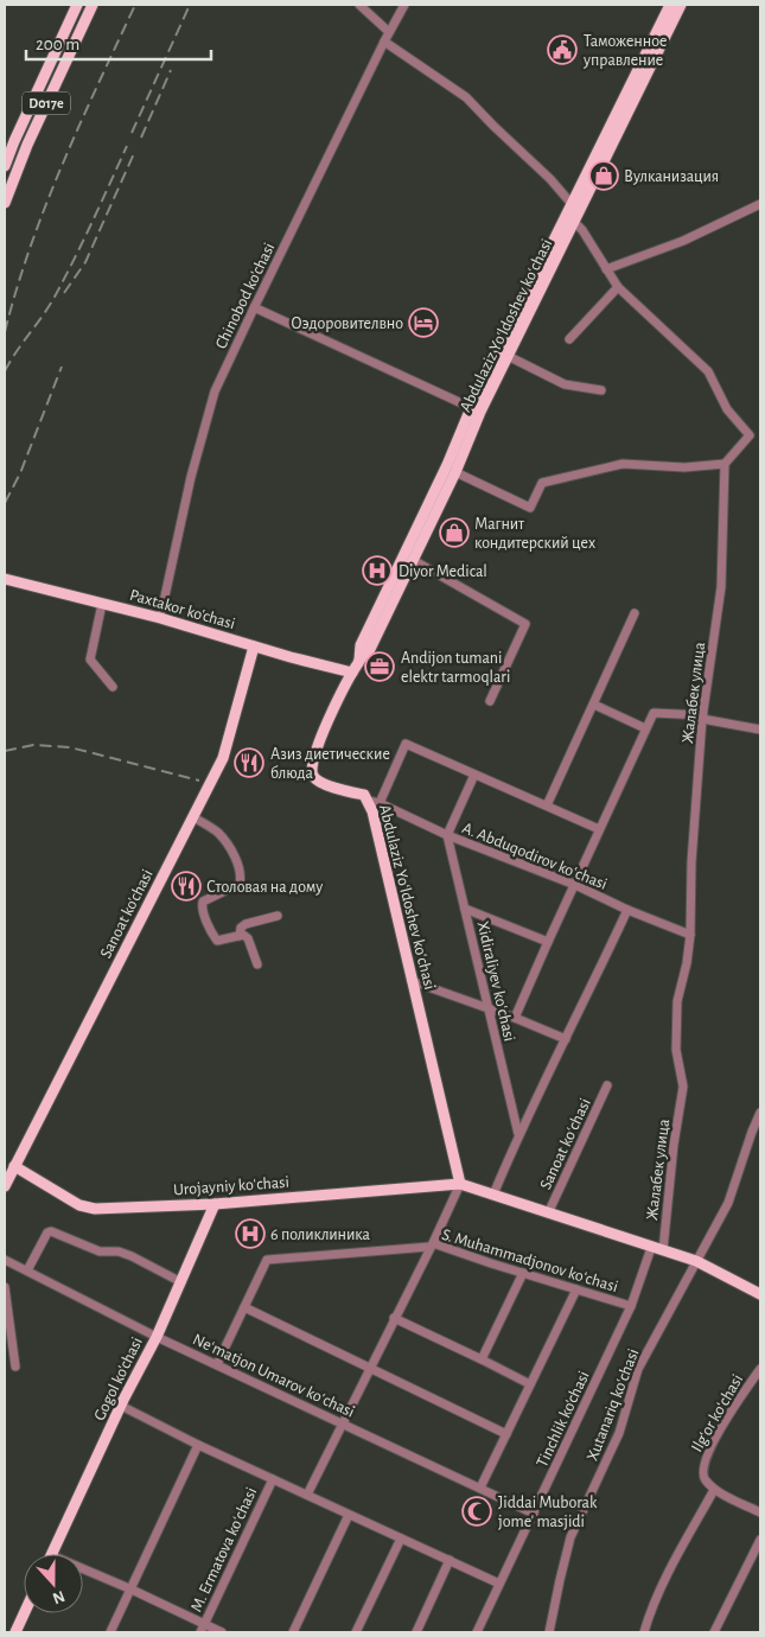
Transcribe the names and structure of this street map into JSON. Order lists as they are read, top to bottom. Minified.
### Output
{"streets":{"main road":["D017e","Abdulaziz Yoʻldoshev koʻchasi","Paxtakor ko'chasi","Sanoat ko'chasi","Urоjayniy koʻchasi","Gogol ko'chasi"],"street":["Chinobod ko'chasi","Жалабек улица","A. Abduqodirov koʻchasi","Xidiraliyev koʻchasi","Sanoat koʻchasi","S. Muhammadjonov koʻchasi","Neʻmatjon Umarov koʻchasi","Xutanariq koʻchasi","Ilgʻor koʻchasi","Tinchlik ko'chasi","M. Ermatova koʻchasi"]},"crossings":[["Chinobod ko'chasi","Paxtakor ko'chasi"],["Abdulaziz Yoʻldoshev koʻchasi","Paxtakor ko'chasi"],["Abdulaziz Yoʻldoshev koʻchasi","A. Abduqodirov koʻchasi"],["Abdulaziz Yoʻldoshev koʻchasi","Urоjayniy koʻchasi"],["Paxtakor ko'chasi","Sanoat ko'chasi"],["Жалабек улица","A. Abduqodirov koʻchasi"],["A. Abduqodirov koʻchasi","Xidiraliyev koʻchasi"],["Sanoat ko'chasi","Urоjayniy koʻchasi"],["Urоjayniy koʻchasi","Gogol ko'chasi"],["S. Muhammadjonov koʻchasi","Neʻmatjon Umarov koʻchasi"],["S. Muhammadjonov koʻchasi","Tinchlik ko'chasi"],["Neʻmatjon Umarov koʻchasi","Gogol ko'chasi"],["Neʻmatjon Umarov koʻchasi","Tinchlik ko'chasi"]],"places":{"public building":["Таможенное управление"],"shop":["Вулканизация","Магнит кондитерский цех"],"hotel":["Оэдоровителвно"],"hospital":["Diyor Medical","6 поликлиника"],"office":["Andijon tumani elektr tarmoqlari"],"restaurant":["Азиз диетические блюда","Столовая на дому"],"mosque":["Jiddai Muborak jome' masjidi"]},"scale_bar":"200 m","north":"bottom"}
